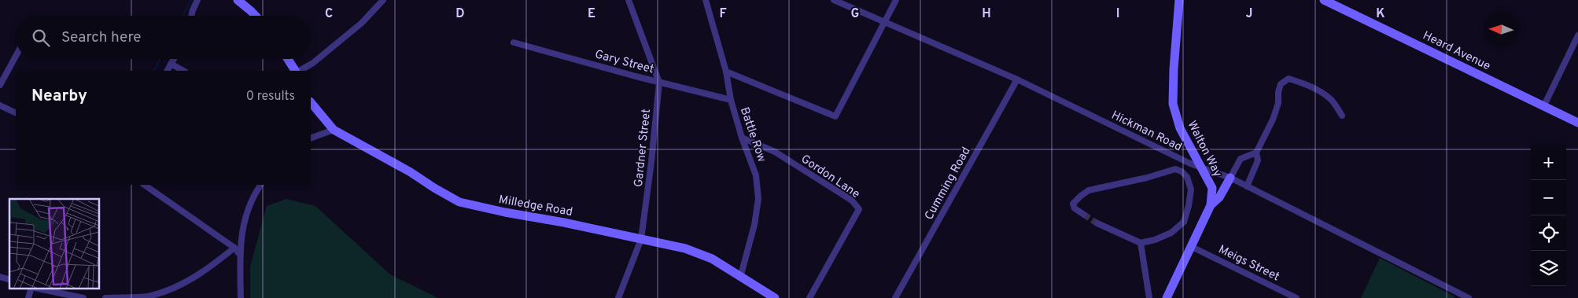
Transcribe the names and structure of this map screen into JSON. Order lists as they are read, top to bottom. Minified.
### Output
{"streets":{"street":["Heard Avenue","Gary Street","Hickman Road","Battle Row","Gardner Street","Walton Way","Gordon Lane","Cumming Road","Milledge Road","Meigs Street"]},"crossings":[["Gary Street","Battle Row"],["Gary Street","Gardner Street"],["Hickman Road","Walton Way"],["Hickman Road","Cumming Road"],["Battle Row","Gordon Lane"],["Battle Row","Milledge Road"],["Gardner Street","Milledge Road"],["Walton Way","Meigs Street"]],"north":"left","page":{"search":"Search here","heading":["Nearby","0 results"],"map_buttons":["+","−"]},"grid":{"columns":["C","D","E","F","G","H","I","J","K"]}}
